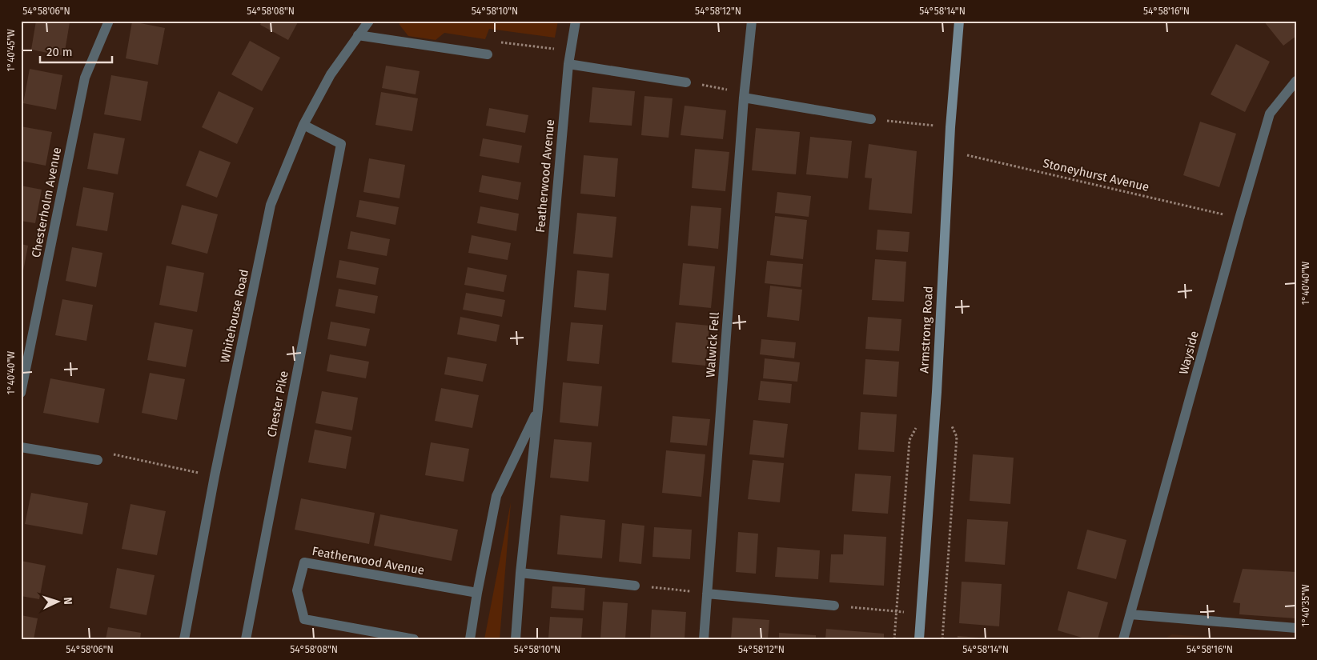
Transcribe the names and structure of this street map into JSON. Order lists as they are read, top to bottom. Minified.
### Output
{"streets":{"street":["Featherwood Avenue","Chesterholm Avenue","Whitehouse Road","Armstrong Road","Walwick Fell","Wayside","Chester Pike"],"path":["Stoneyhurst Avenue"]},"crossings":[["Stoneyhurst Avenue","Armstrong Road"],["Stoneyhurst Avenue","Wayside"],["Whitehouse Road","Chester Pike"]],"scale_bar":"20 m","north":"right","coordinates":["54°58'06\"N","54°58'08\"N","54°58'10\"N","54°58'12\"N","54°58'14\"N","54°58'16\"N","1°40'45\"W","1°40'40\"W","1°40'35\"W"]}
